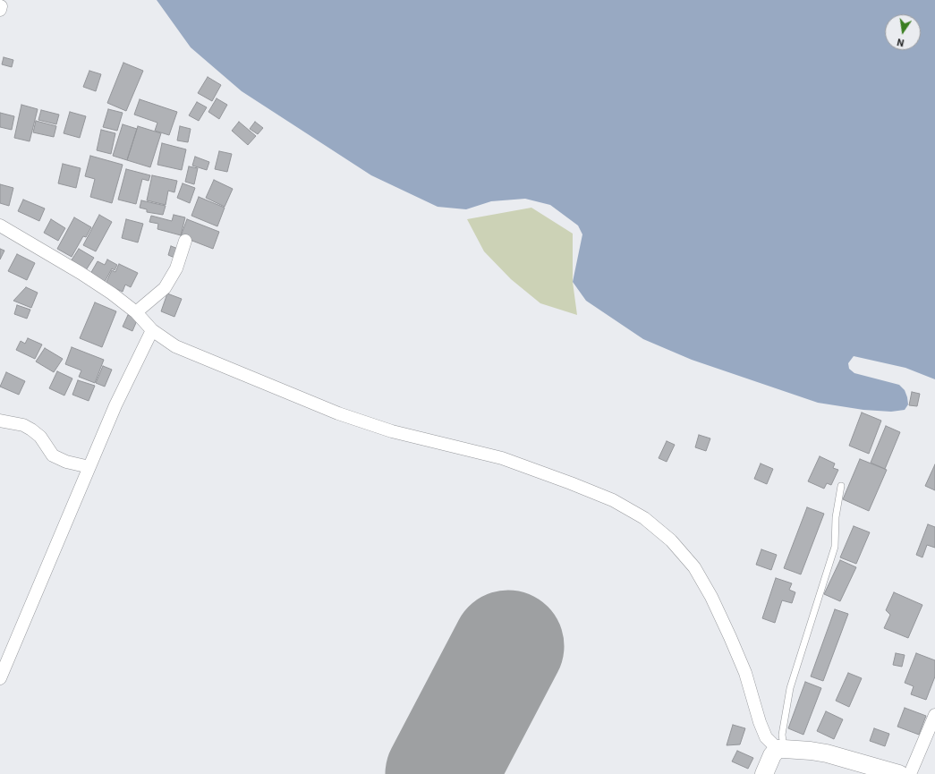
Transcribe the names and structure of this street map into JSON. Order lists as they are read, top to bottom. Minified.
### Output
{"north":"bottom"}
